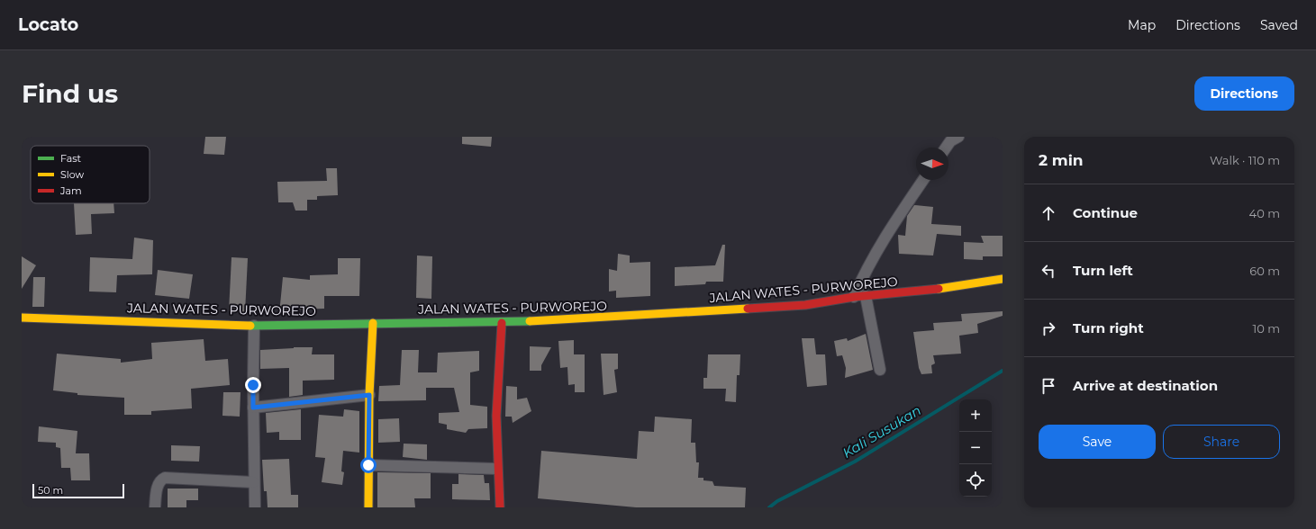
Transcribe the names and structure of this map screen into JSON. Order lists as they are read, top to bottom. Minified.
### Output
{"streets":{"main road":["JALAN WATES - PURWOREJO"]},"water":["Kali Susukan"],"legend":["Fast","Slow","Jam"],"scale_bar":"50 m","north":"right","page":{"header":"Locato","nav":["Map","Directions","Saved"],"buttons":["Directions",["Save","Share"]],"title":"Find us","heading":["2 min","Walk · 110 m"],"list":[["Continue","40 m"],["Turn left","60 m"],["Turn right","10 m"],"Arrive at destination"],"map_buttons":["+","−"],"scale":"50 m"}}
